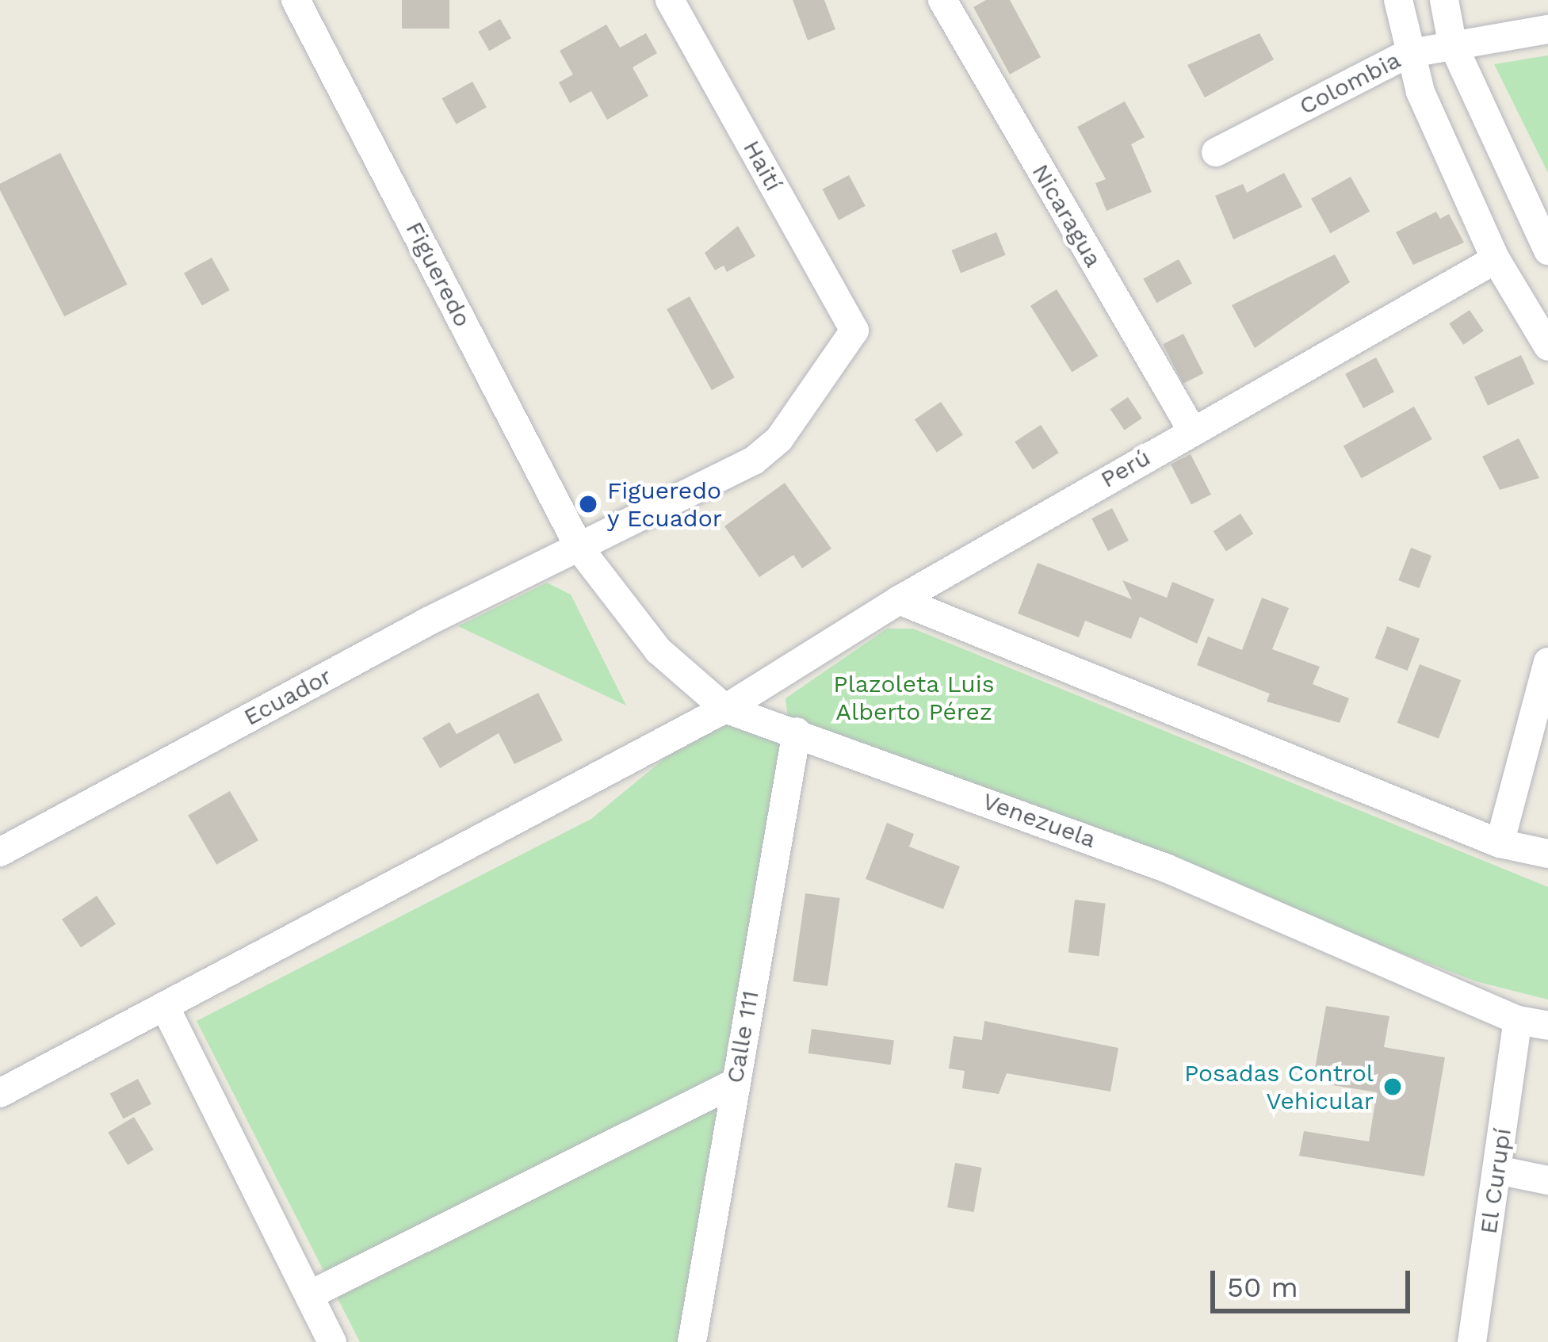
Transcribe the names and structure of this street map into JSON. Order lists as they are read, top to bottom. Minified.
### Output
{"streets":{"street":["Colombia","Haití","Nicaragua","Figueredo","Perú","Ecuador","Venezuela","Calle 111","El Curupí"]},"crossings":[["Haití","Ecuador"],["Nicaragua","Perú"],["Figueredo","Ecuador"],["Figueredo","Venezuela"],["Perú","Venezuela"],["Ecuador","Venezuela"],["Venezuela","Calle 111"],["Venezuela","El Curupí"]],"parks":["Plazoleta Luis Alberto Pérez"],"places":["Figueredo y Ecuador","Posadas Control Vehicular"],"scale_bar":"50 m"}
